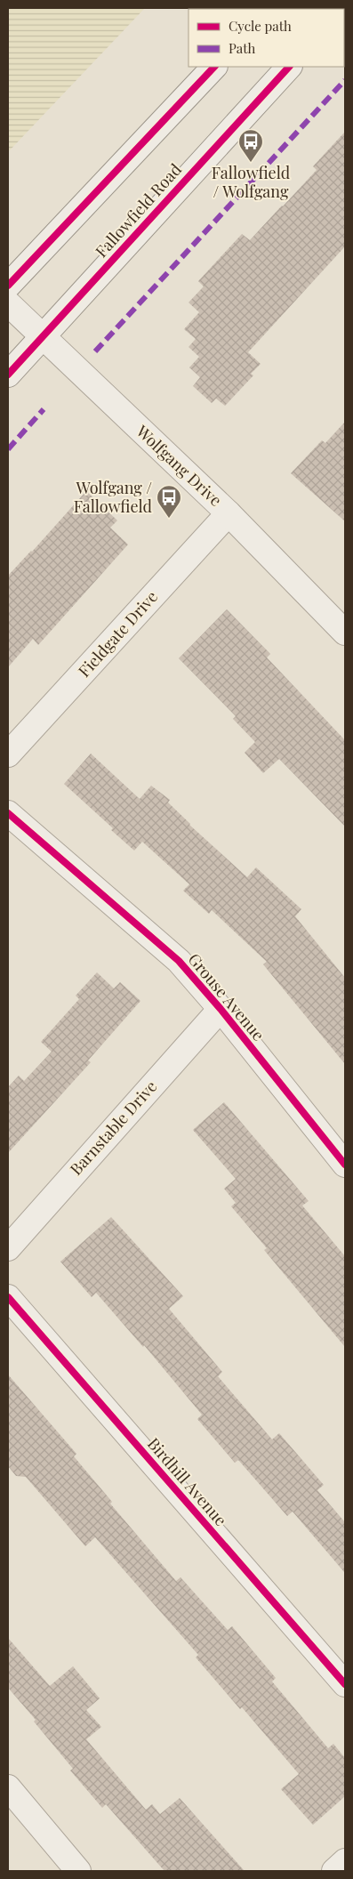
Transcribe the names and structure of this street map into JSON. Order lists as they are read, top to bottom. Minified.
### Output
{"streets":{"street":["Fallowfield Road","Wolfgang Drive","Fieldgate Drive","Grouse Avenue","Barnstable Drive","Birdhill Avenue"]},"crossings":[["Fallowfield Road","Wolfgang Drive"],["Wolfgang Drive","Fieldgate Drive"],["Grouse Avenue","Barnstable Drive"]],"places":{"bus stop":["Fallowfield / Wolfgang","Wolfgang / Fallowfield"]},"legend":["Cycle path","Path"]}
